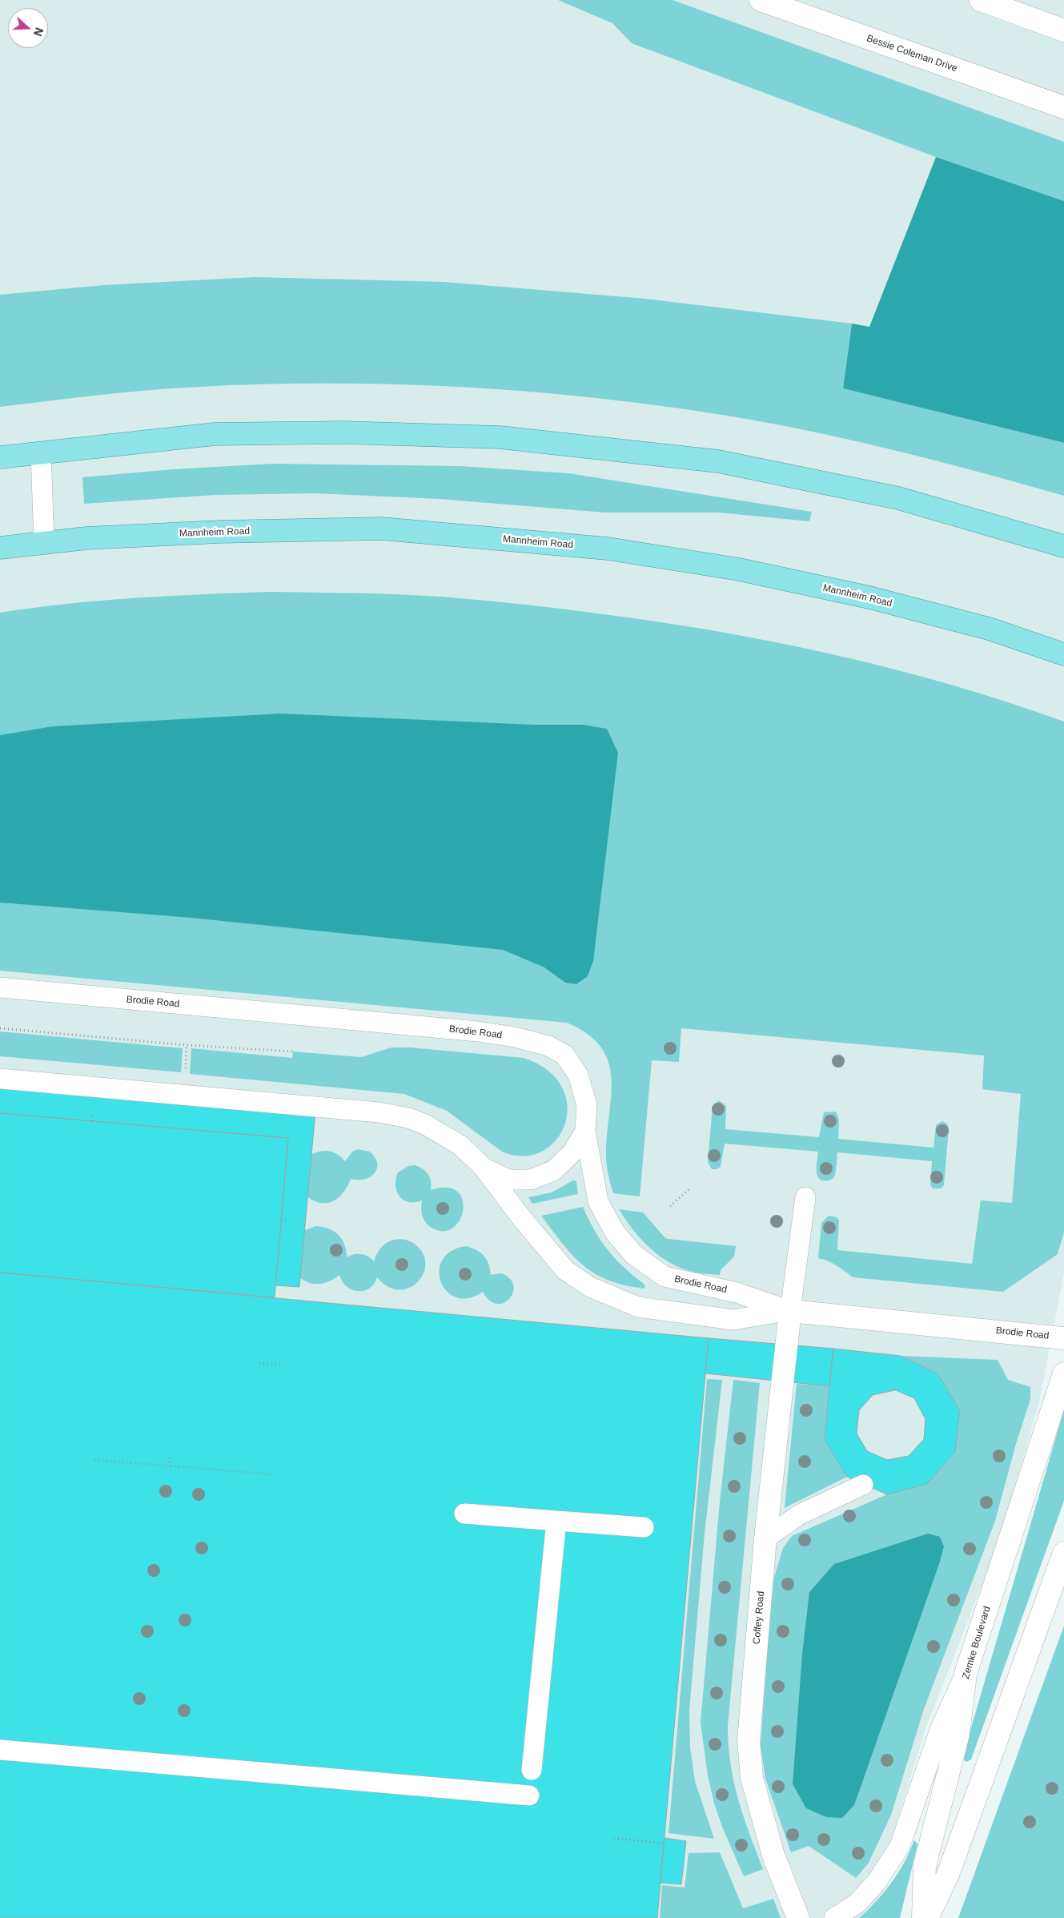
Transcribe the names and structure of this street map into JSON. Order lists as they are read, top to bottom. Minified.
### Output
{"streets":{"main road":["Mannheim Road"],"street":["Bessie Coleman Drive","Brodie Road","Coffey Road","Zemke Boulevard"]},"crossings":[["Brodie Road","Coffey Road"]],"north":"right"}
